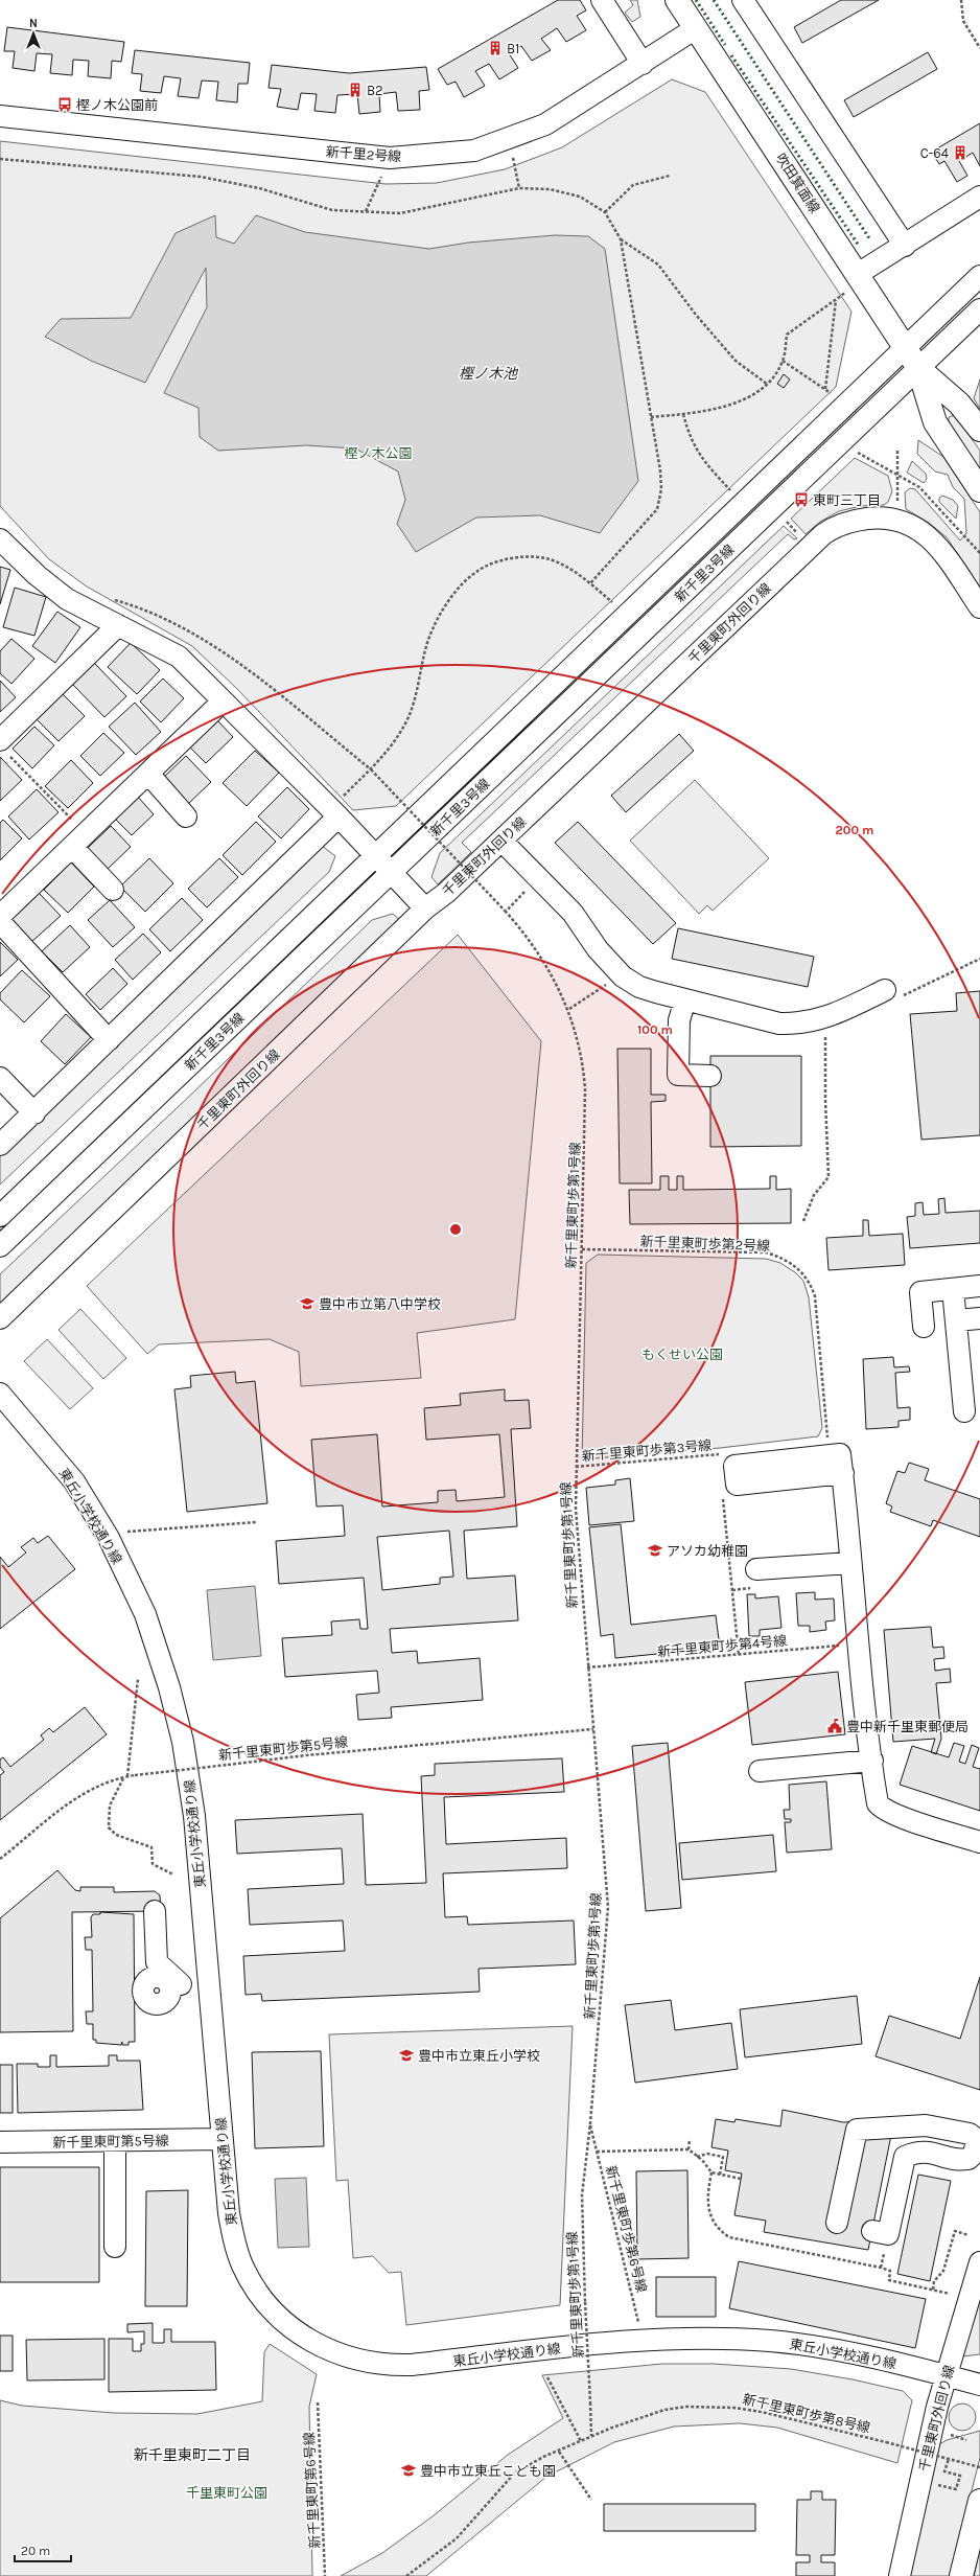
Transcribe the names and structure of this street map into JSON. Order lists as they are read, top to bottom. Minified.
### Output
{"streets":{"main road":["吹田箕面線"],"street":["新千里2号線","新千里3号線","千里東町外回り線","東丘小学校通り線","新千里東町第5号線"],"path":["新千里東町歩第1号線","新千里東町歩第2号線","新千里東町歩第3号線","新千里東町歩第4号線","新千里東町歩第5号線","新千里東町歩第6号線","新千里東町歩第8号線","新千里東町第6号線"]},"crossings":[["新千里2号線","吹田箕面線"],["吹田箕面線","新千里3号線"],["千里東町外回り線","東丘小学校通り線"],["新千里東町歩第1号線","新千里東町歩第2号線"],["新千里東町歩第1号線","新千里東町歩第3号線"],["新千里東町歩第1号線","新千里東町歩第4号線"],["新千里東町歩第1号線","新千里東町歩第5号線"],["新千里東町歩第1号線","新千里東町歩第6号線"],["新千里東町歩第1号線","新千里東町歩第8号線"],["東丘小学校通り線","新千里東町第5号線"],["東丘小学校通り線","新千里東町歩第6号線"]],"districts":["新千里東町二丁目"],"water":["樫ノ木池"],"parks":["樫ノ木公園","もくせい公園","千里東町公園"],"places":{"building":["B1","B2","C-64"],"bus stop":["樫ノ木公園前","東町三丁目"],"school or university":["豊中市立第八中学校","アソカ幼稚園","豊中市立東丘小学校","豊中市立東丘こども園"],"public building":["豊中新千里東郵便局"]},"scale_bar":"20 m","north":"top","rings":["200 m","100 m"]}
